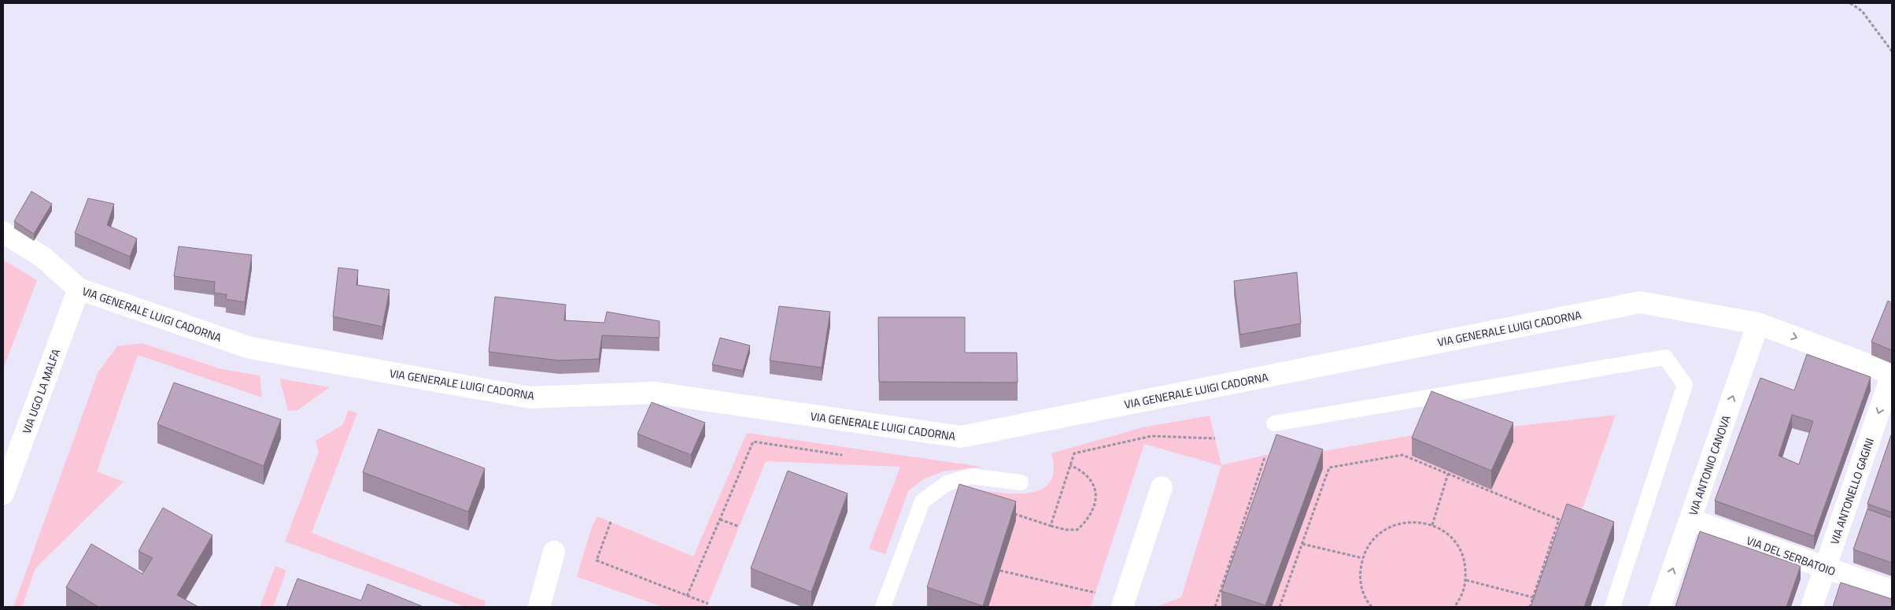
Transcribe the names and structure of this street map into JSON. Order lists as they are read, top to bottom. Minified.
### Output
{"streets":{"street":["VIA GENERALE LUIGI CADORNA","VIA UGO LA MALFA","VIA ANTONIO CANOVA","VIA ANTONELLO GAGINI","VIA DEL SERBATOIO"]},"crossings":[["VIA GENERALE LUIGI CADORNA","VIA UGO LA MALFA"],["VIA GENERALE LUIGI CADORNA","VIA ANTONIO CANOVA"],["VIA GENERALE LUIGI CADORNA","VIA ANTONELLO GAGINI"],["VIA ANTONIO CANOVA","VIA DEL SERBATOIO"],["VIA ANTONELLO GAGINI","VIA DEL SERBATOIO"]],"one_way":["VIA ANTONIO CANOVA","VIA ANTONELLO GAGINI"]}
